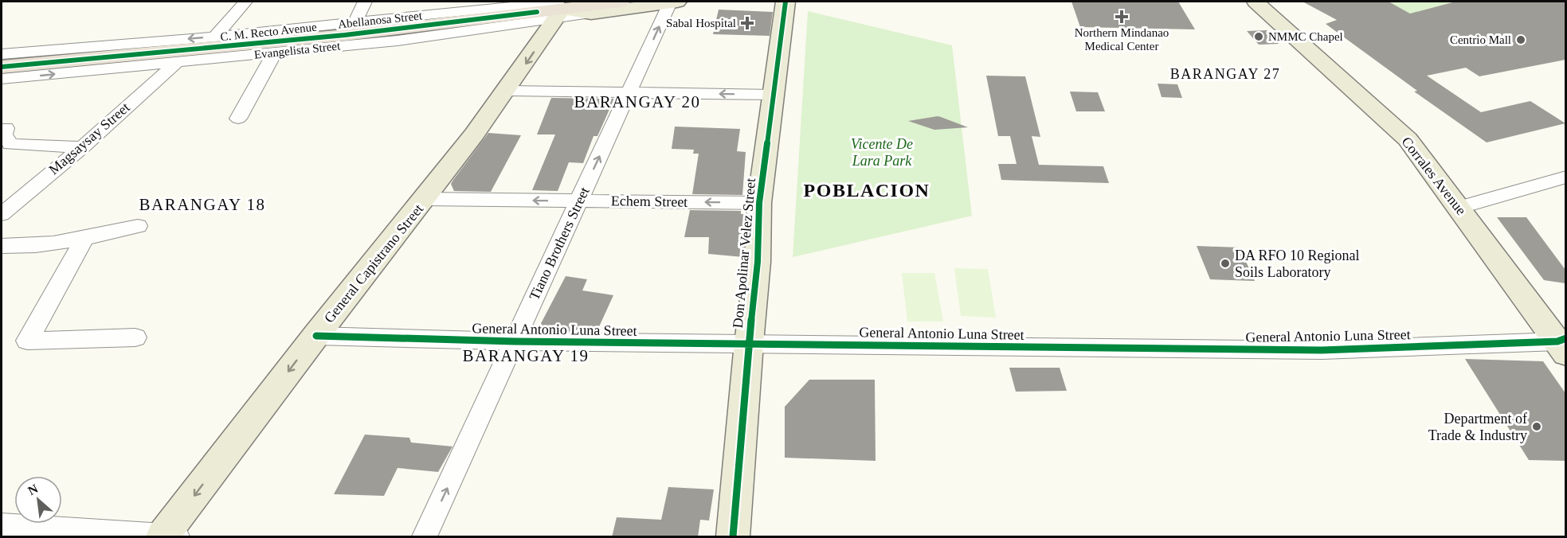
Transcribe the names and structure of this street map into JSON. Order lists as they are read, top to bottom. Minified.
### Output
{"streets":{"highway":["C. M. Recto Avenue"],"main road":["Corrales Avenue","Don Apolinar Velez Street","General Capistrano Street"],"street":["Abellanosa Street","Evangelista Street","Magsaysay Street","Echem Street","Tiano Brothers Street","General Antonio Luna Street"]},"crossings":[["Abellanosa Street","C. M. Recto Avenue"],["Abellanosa Street","Evangelista Street"],["Abellanosa Street","General Capistrano Street"],["C. M. Recto Avenue","Evangelista Street"],["C. M. Recto Avenue","Tiano Brothers Street"],["C. M. Recto Avenue","General Capistrano Street"],["Evangelista Street","Magsaysay Street"],["Evangelista Street","General Capistrano Street"],["Corrales Avenue","General Antonio Luna Street"],["Echem Street","Tiano Brothers Street"],["Echem Street","Don Apolinar Velez Street"],["Echem Street","General Capistrano Street"],["Tiano Brothers Street","General Antonio Luna Street"],["Don Apolinar Velez Street","General Antonio Luna Street"],["General Capistrano Street","General Antonio Luna Street"]],"one_way":["Abellanosa Street","Tiano Brothers Street","General Capistrano Street"],"districts":["BARANGAY 27","BARANGAY 20","POBLACION","BARANGAY 18","BARANGAY 19"],"parks":["Vicente De Lara Park"],"places":{"health":["Northern Mindanao Medical Center","Sabal Hospital"],"other":["NMMC Chapel","Centrio Mall","DA RFO 10 Regional Soils Laboratory","Department of Trade & Industry"]},"north":"top left"}
